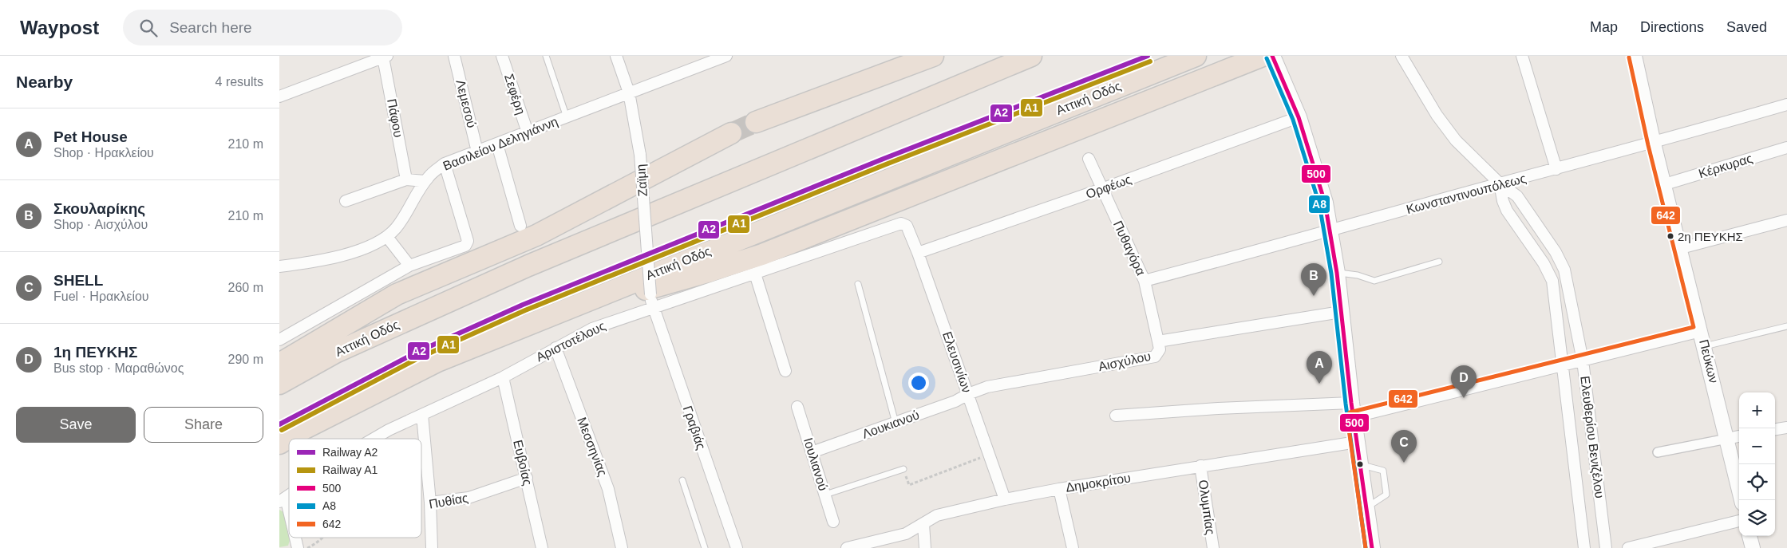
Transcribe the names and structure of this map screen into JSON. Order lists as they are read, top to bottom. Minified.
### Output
{"streets":{"highway":["Αττική Οδός"],"street":["Σεφέρη","Λεμεσού","Πάφου","Βασιλείου Δεληγιάννη","Κέρκυρας","Ζαϊμη","Ορφέως","Κωνσταντινουπόλεως","Πυθαγόρα","Αριστοτέλους","Αισχύλου","Πεύκων","Ελευσινίων","Λουκιανού","Γραβιάς","Ελευθερίου Βενιζέλου","Μεσσηνίας","Ευβοίας","Ιουλιανού","Δημοκρίτου","Πυθίας","Ολυμπίας"]},"crossings":[["Σεφέρη","Βασιλείου Δεληγιάννη"],["Λεμεσού","Βασιλείου Δεληγιάννη"],["Βασιλείου Δεληγιάννη","Ζαϊμη"],["Κέρκυρας","Πεύκων"],["Ζαϊμη","Αριστοτέλους"],["Ζαϊμη","Γραβιάς"],["Ορφέως","Πυθαγόρα"],["Ορφέως","Ελευσινίων"],["Κωνσταντινουπόλεως","Πυθαγόρα"],["Κωνσταντινουπόλεως","Πεύκων"],["Κωνσταντινουπόλεως","Ελευθερίου Βενιζέλου"],["Πυθαγόρα","Αισχύλου"],["Αριστοτέλους","Ελευσινίων"],["Αριστοτέλους","Γραβιάς"],["Αριστοτέλους","Μεσσηνίας"],["Αριστοτέλους","Ευβοίας"],["Αισχύλου","Ελευσινίων"],["Αισχύλου","Λουκιανού"],["Ελευσινίων","Λουκιανού"],["Ελευσινίων","Δημοκρίτου"],["Λουκιανού","Ιουλιανού"],["Ευβοίας","Πυθίας"],["Δημοκρίτου","Ολυμπίας"]],"places":["2η ΠΕΥΚΗΣ"],"lines":["rail line A2","transit line 500","transit line 642","transit line A8","rail line A1"],"legend":["Railway A2","Railway A1","500","A8","642"],"page":{"header":"Waypost","search":"Search here","nav":["Map","Directions","Saved"],"heading":["Nearby","4 results"],"list":[{"mark":"A","name":"Pet House","note":"Shop · Ηρακλείου","value":"210 m"},{"mark":"B","name":"Σκουλαρίκης","note":"Shop · Αισχύλου","value":"210 m"},{"mark":"C","name":"SHELL","note":"Fuel · Ηρακλείου","value":"260 m"},{"mark":"D","name":"1η ΠΕΥΚΗΣ","note":"Bus stop · Μαραθώνος","value":"290 m"}],"pins":["B","A","D","C"],"map_buttons":["+","−"],"buttons":["Save","Share"]}}
